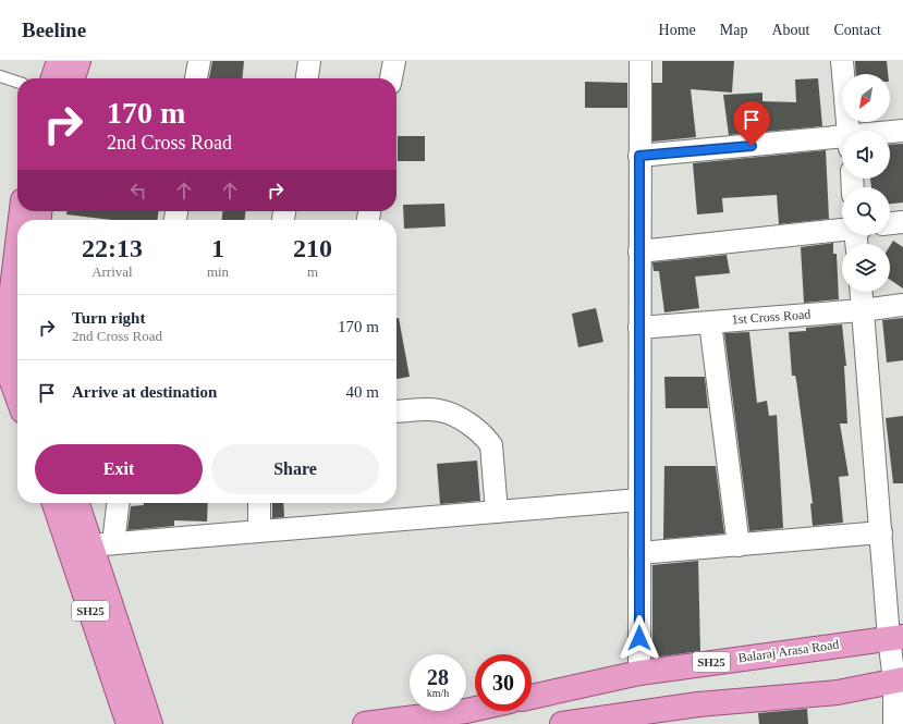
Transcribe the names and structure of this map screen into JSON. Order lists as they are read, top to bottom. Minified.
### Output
{"streets":{"main road":["SH25","Balaraj Arasa Road"],"street":["1st Cross Road"]},"north":"bottom left","page":{"header":"Beeline","nav":["Home","Map","About","Contact"],"turn":["170 m","2nd Cross Road"],"eta":["22:13","Arrival","1","min","210","m"],"list":[{"name":"Turn right","note":"2nd Cross Road","value":"170 m"},{"name":"Arrive at destination","value":"40 m"}],"buttons":["Exit","Share"],"speed":"28 km/h","limit":"30"}}
